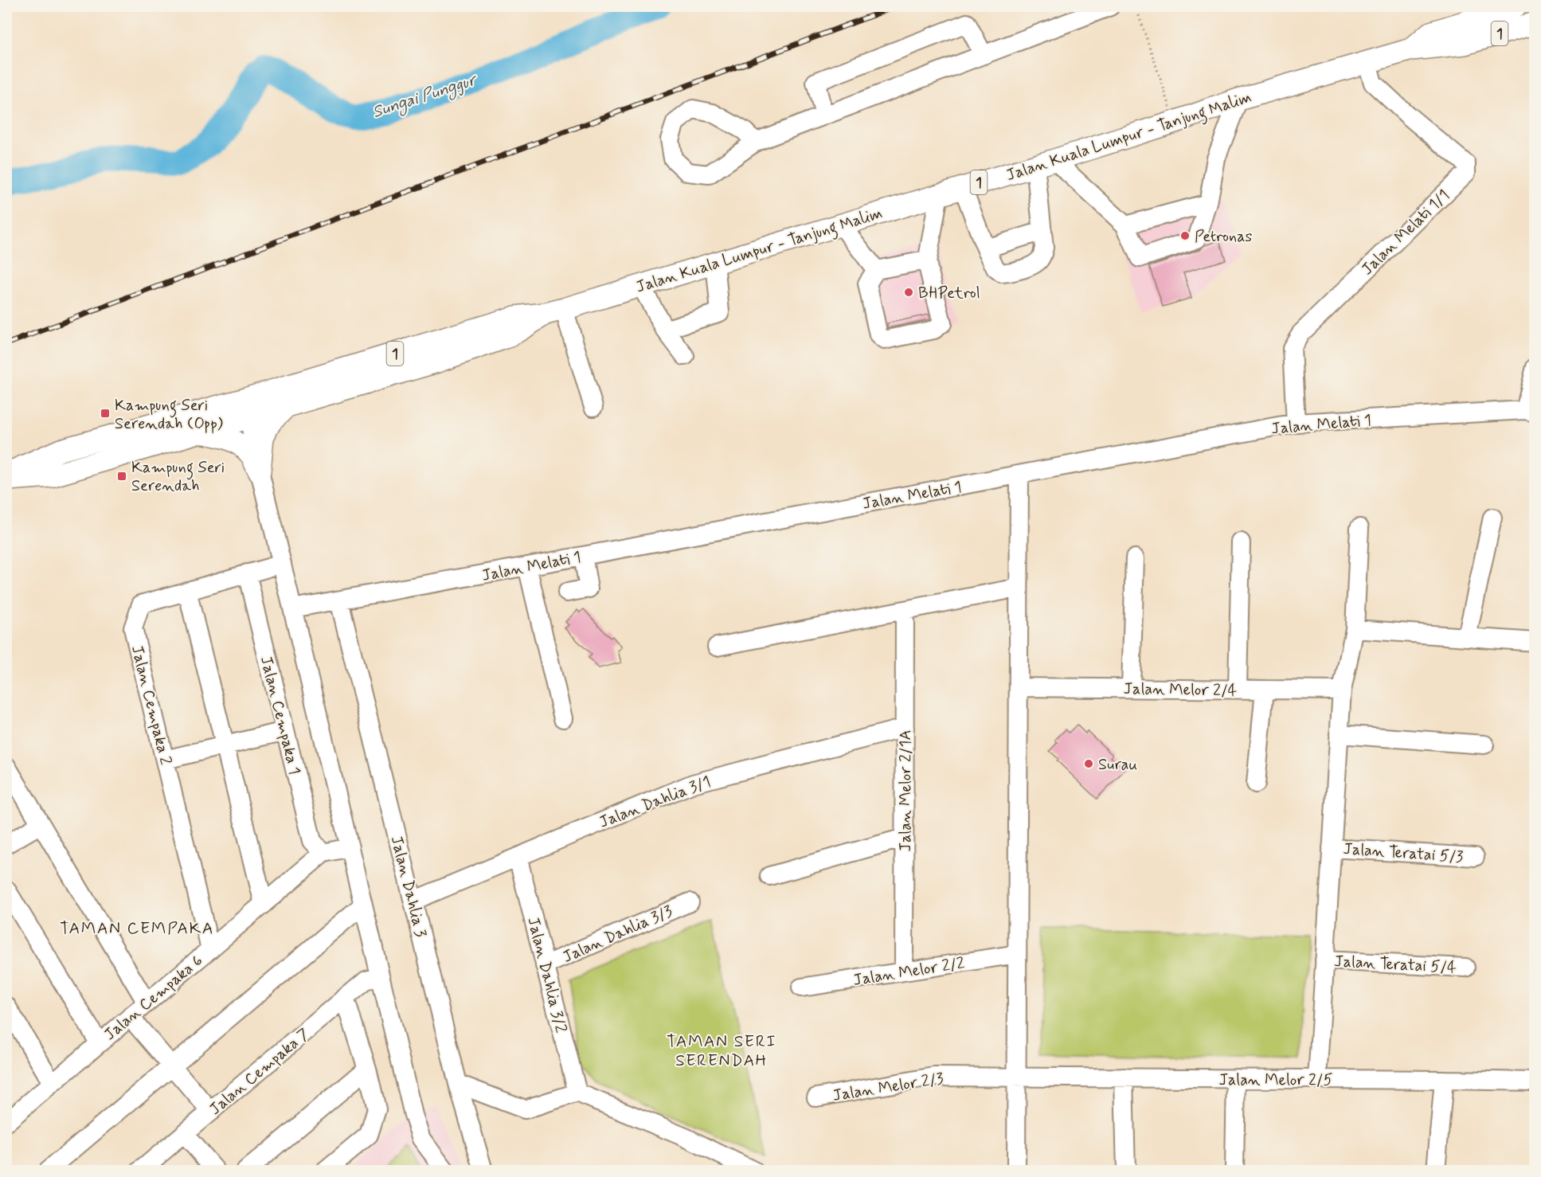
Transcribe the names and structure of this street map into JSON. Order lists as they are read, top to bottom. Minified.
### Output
{"streets":{"main road":["1","Jalan Kuala Lumpur - Tanjung Malim"],"street":["Jalan Melati 1/1","Jalan Melati 1","Jalan Melor 2/4","Jalan Cempaka 2","Jalan Cempaka 1","Jalan Melor 2/1A","Jalan Dahlia 3/1","Jalan Teratai 5/3","Jalan Dahlia 3","Jalan Dahlia 3/3","Jalan Teratai 5/4","Jalan Melor 2/2","Jalan Dahlia 3/2","Jalan Cempaka 6","Jalan Cempaka 7","Jalan Melor 2/5","Jalan Melor 2/3"]},"crossings":[["Jalan Kuala Lumpur - Tanjung Malim","Jalan Melati 1/1"],["Jalan Melati 1/1","Jalan Melati 1"],["Jalan Melati 1","Jalan Dahlia 3"],["Jalan Cempaka 2","Jalan Cempaka 1"],["Jalan Cempaka 2","Jalan Cempaka 6"],["Jalan Cempaka 1","Jalan Cempaka 6"],["Jalan Melor 2/1A","Jalan Dahlia 3/1"],["Jalan Melor 2/1A","Jalan Melor 2/2"],["Jalan Dahlia 3/1","Jalan Dahlia 3"],["Jalan Dahlia 3/1","Jalan Dahlia 3/2"],["Jalan Dahlia 3/3","Jalan Dahlia 3/2"],["Jalan Melor 2/5","Jalan Melor 2/3"]],"districts":["TAMAN CEMPAKA","TAMAN SERI SERENDAH"],"water":["Sungai Punggur"],"places":{"other":["Petronas","BHPetrol","Surau"],"transit":["Kampung Seri Serendah (Opp)","Kampung Seri Serendah"]}}
